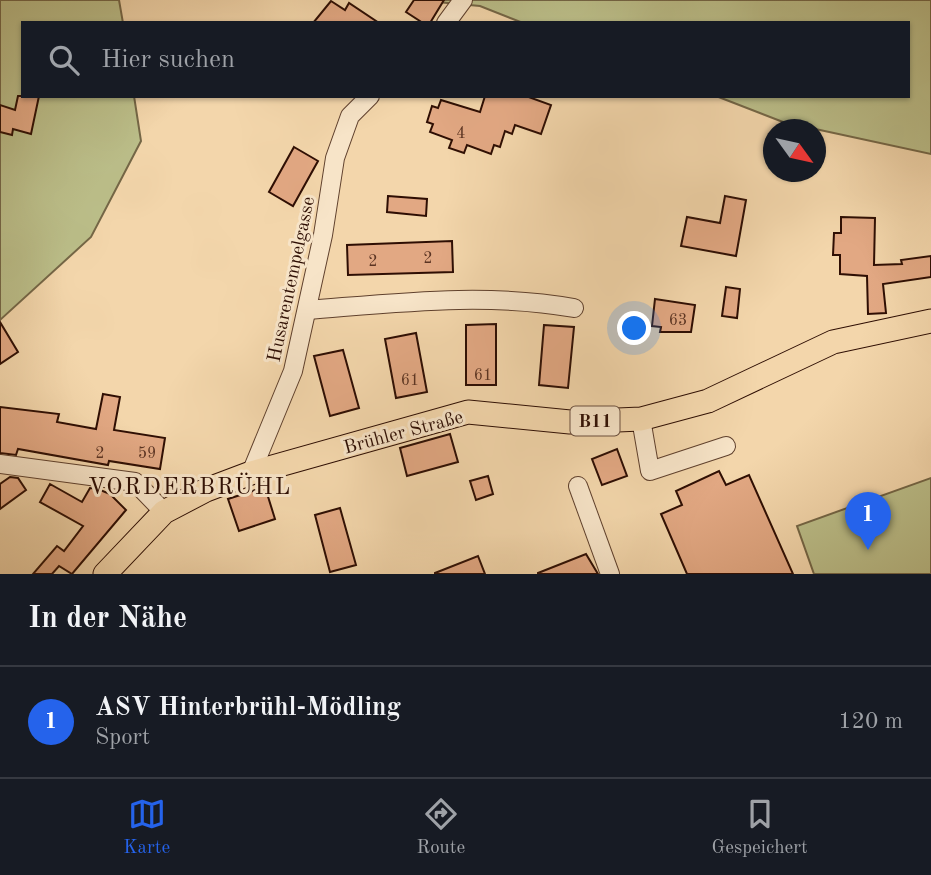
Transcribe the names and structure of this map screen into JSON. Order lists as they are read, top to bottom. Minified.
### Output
{"streets":{"main road":["B11","Brühler Straße"],"street":["Husarentempelgasse"]},"crossings":[["Husarentempelgasse","Brühler Straße"]],"districts":["VORDERBRÜHL"],"house_numbers":["4","2","2","63","61","61","2","59"],"north":"bottom right","page":{"search":"Hier suchen","pins":"1","heading":"In der Nähe","list":[{"mark":"1","name":"ASV Hinterbrühl-Mödling","note":"Sport","value":"120 m"}],"nav":["Karte","Route","Gespeichert"]}}
